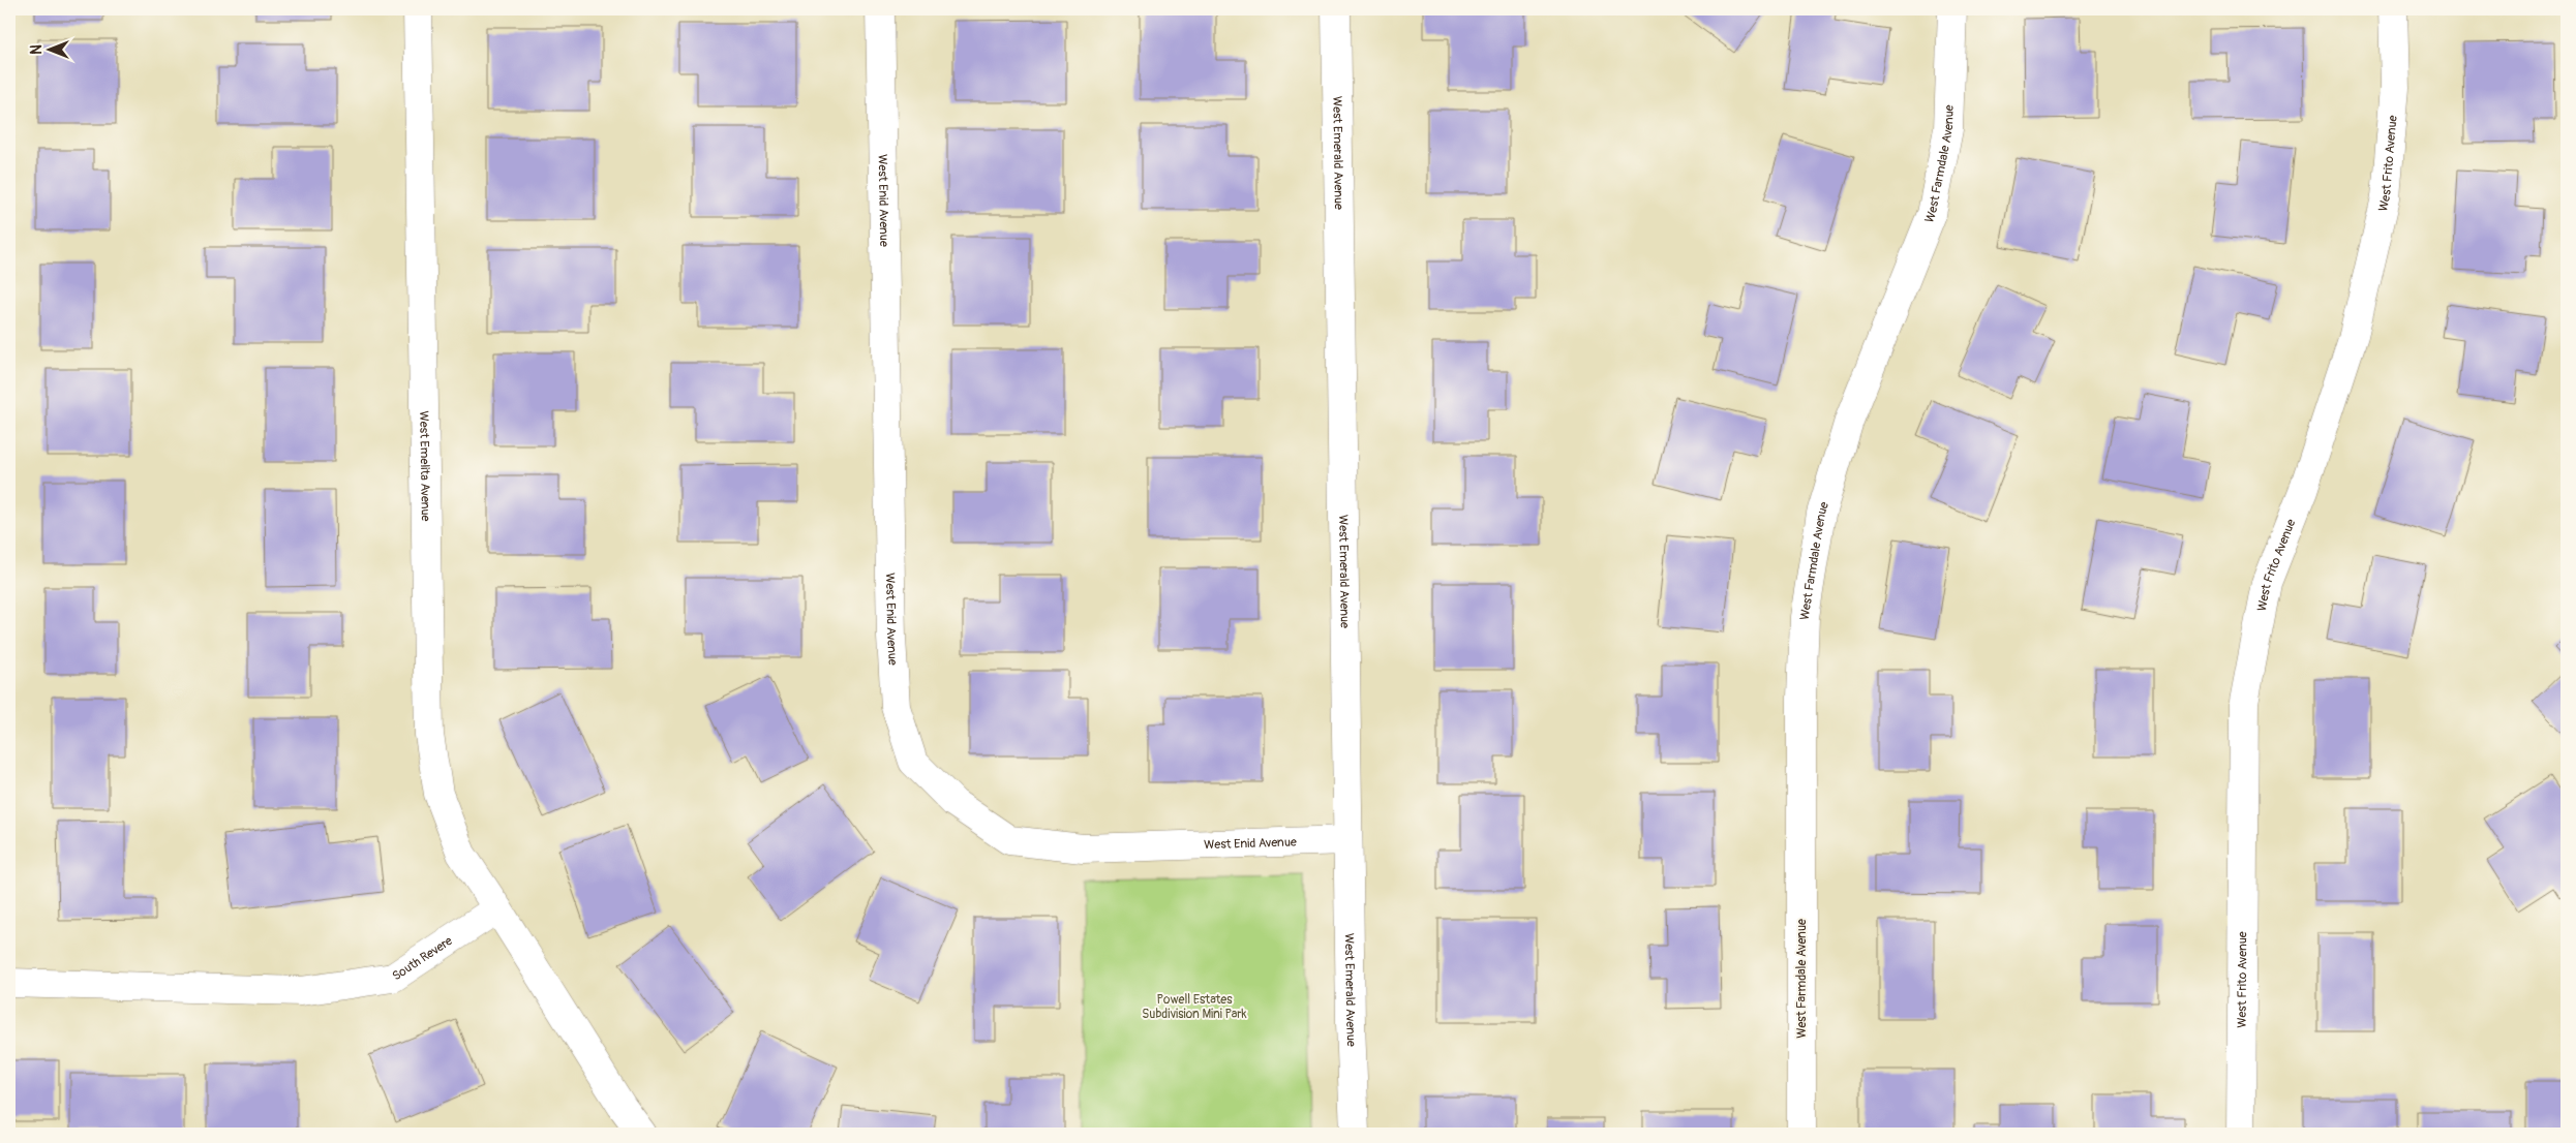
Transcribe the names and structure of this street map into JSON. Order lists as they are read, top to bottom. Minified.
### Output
{"streets":{"street":["West Emerald Avenue","West Farmdale Avenue","West Frito Avenue","West Enid Avenue","West Emelita Avenue","South Revere"]},"crossings":[["West Emerald Avenue","West Enid Avenue"],["West Emelita Avenue","South Revere"]],"parks":["Powell Estates Subdivision Mini Park"],"north":"left"}
